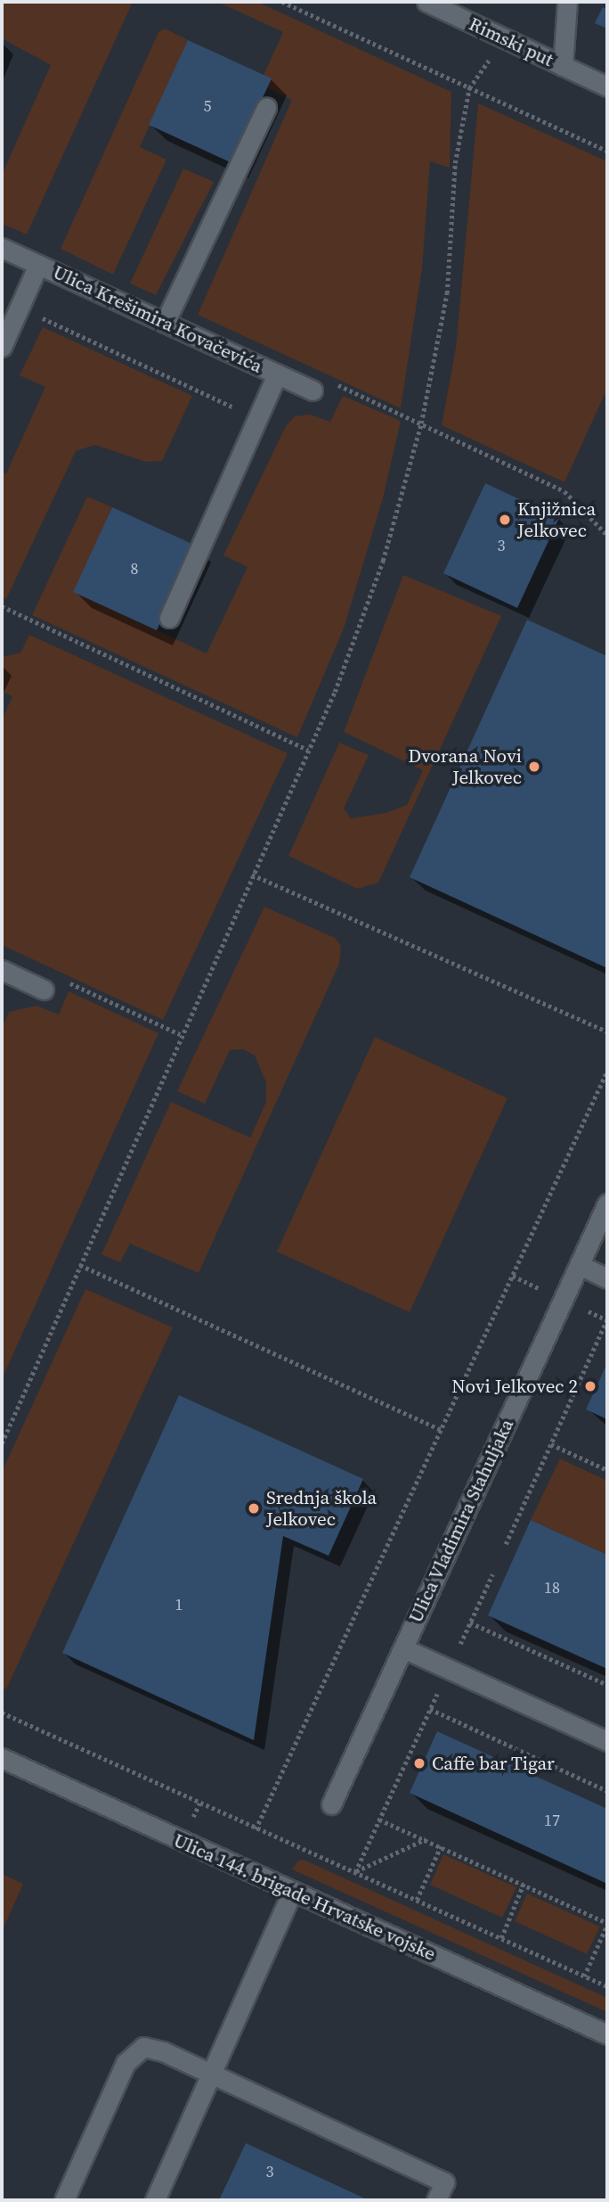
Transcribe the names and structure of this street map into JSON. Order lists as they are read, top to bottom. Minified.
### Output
{"streets":{"street":["Rimski put","Ulica Krešimira Kovačevića","Ulica Vladimira Stahuljaka","Ulica 144. brigade Hrvatske vojske"]},"places":["Knjižnica Jelkovec","Dvorana Novi Jelkovec","Novi Jelkovec 2","Srednja škola Jelkovec","Caffe bar Tigar"],"house_numbers":["5","3","8","18","1","17","3"]}
